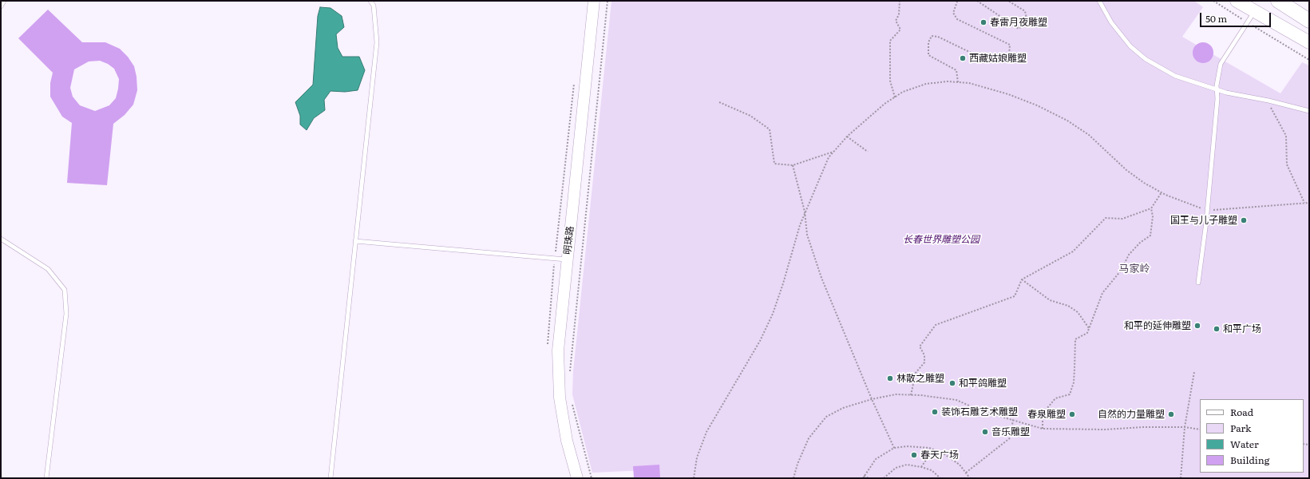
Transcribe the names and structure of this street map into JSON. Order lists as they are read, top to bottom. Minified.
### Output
{"streets":{"street":["明珠路"]},"districts":["马家岭"],"parks":["长春世界雕塑公园"],"places":["春雷月夜雕塑","西藏姑娘雕塑","国王与儿子雕塑","和平的延伸雕塑","和平广场","林散之雕塑","和平鸽雕塑","装饰石雕艺术雕塑","春泉雕塑","自然的力量雕塑","音乐雕塑","春天广场"],"legend":["Road","Park","Water","Building"],"scale_bar":"50 m"}
